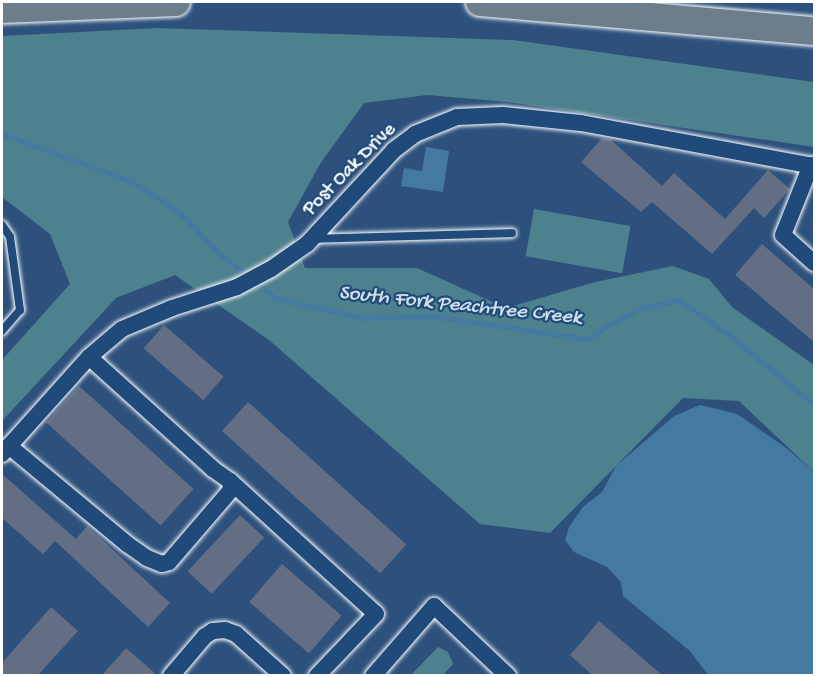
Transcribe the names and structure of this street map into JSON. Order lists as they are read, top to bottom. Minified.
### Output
{"streets":{"street":["Post Oak Drive"]},"water":["South Fork Peachtree Creek"]}
